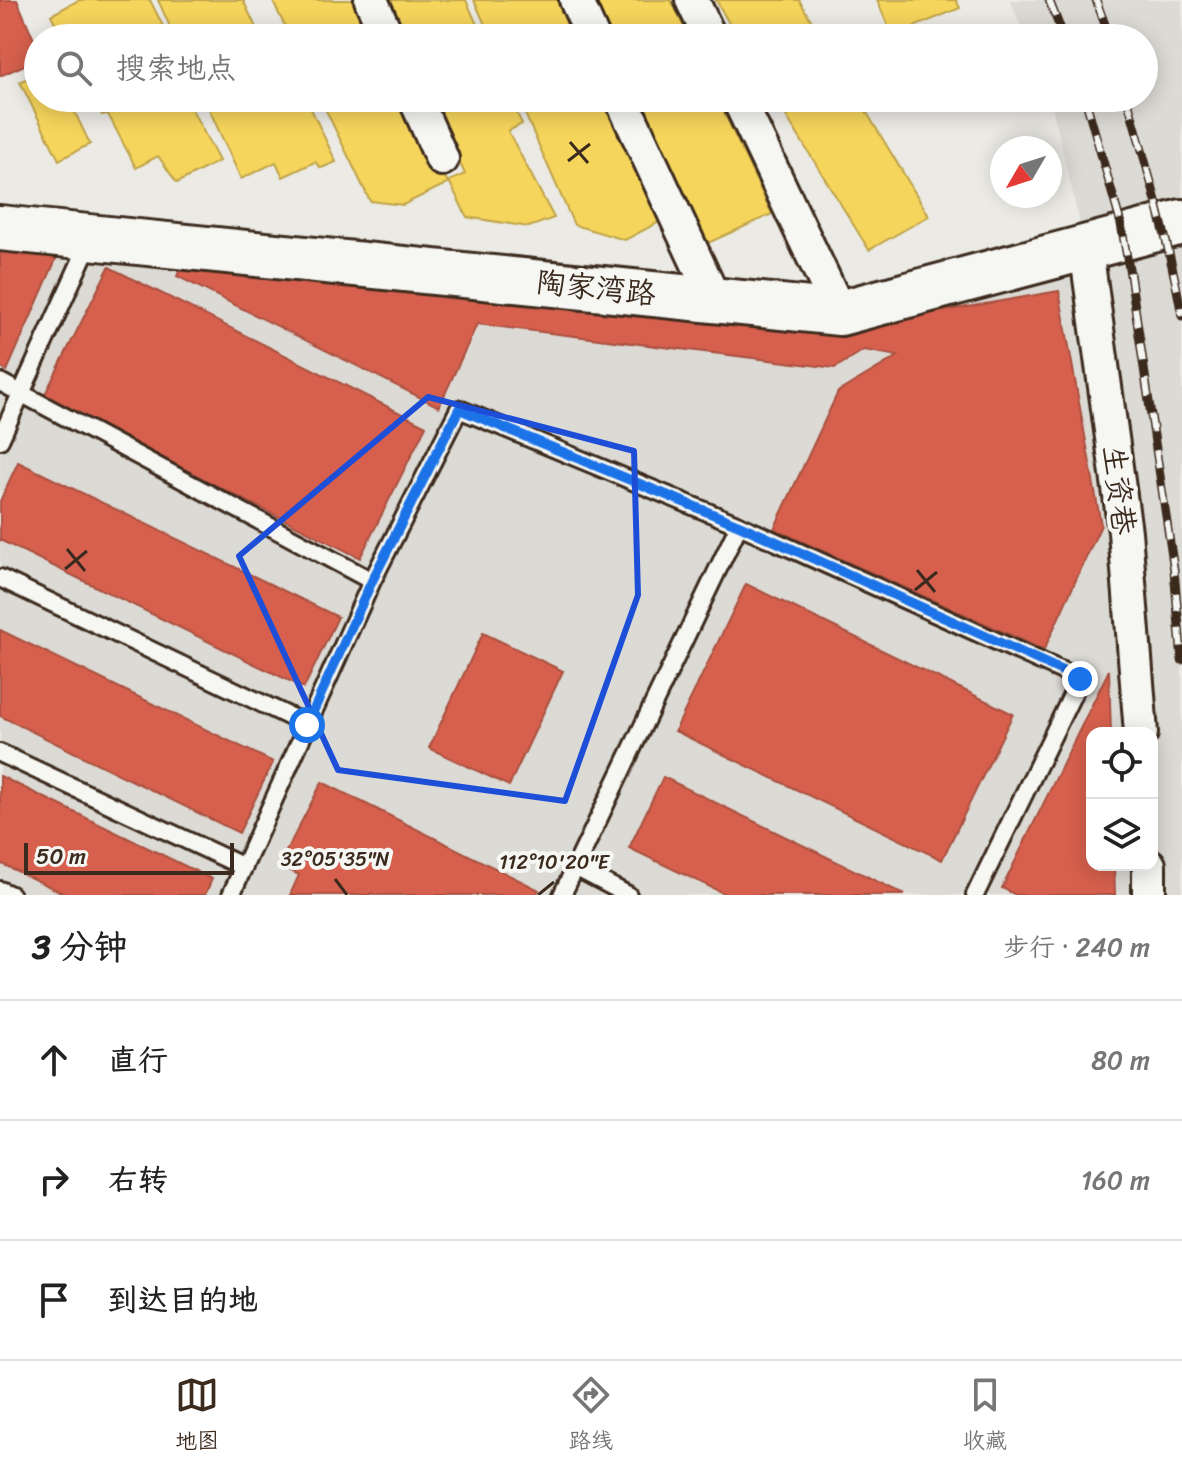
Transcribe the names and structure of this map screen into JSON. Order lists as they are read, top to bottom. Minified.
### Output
{"streets":{"street":["陶家湾路","生资巷"]},"crossings":[["陶家湾路","生资巷"]],"scale_bar":"50 m","north":"bottom left","page":{"search":"搜索地点","scale":"50 m","heading":["3 分钟","步行 · 240 m"],"list":[["直行","80 m"],["右转","160 m"],"到达目的地"],"nav":["地图","路线","收藏"]},"coordinates":["32°05'35\"N","112°10'20\"E"]}
